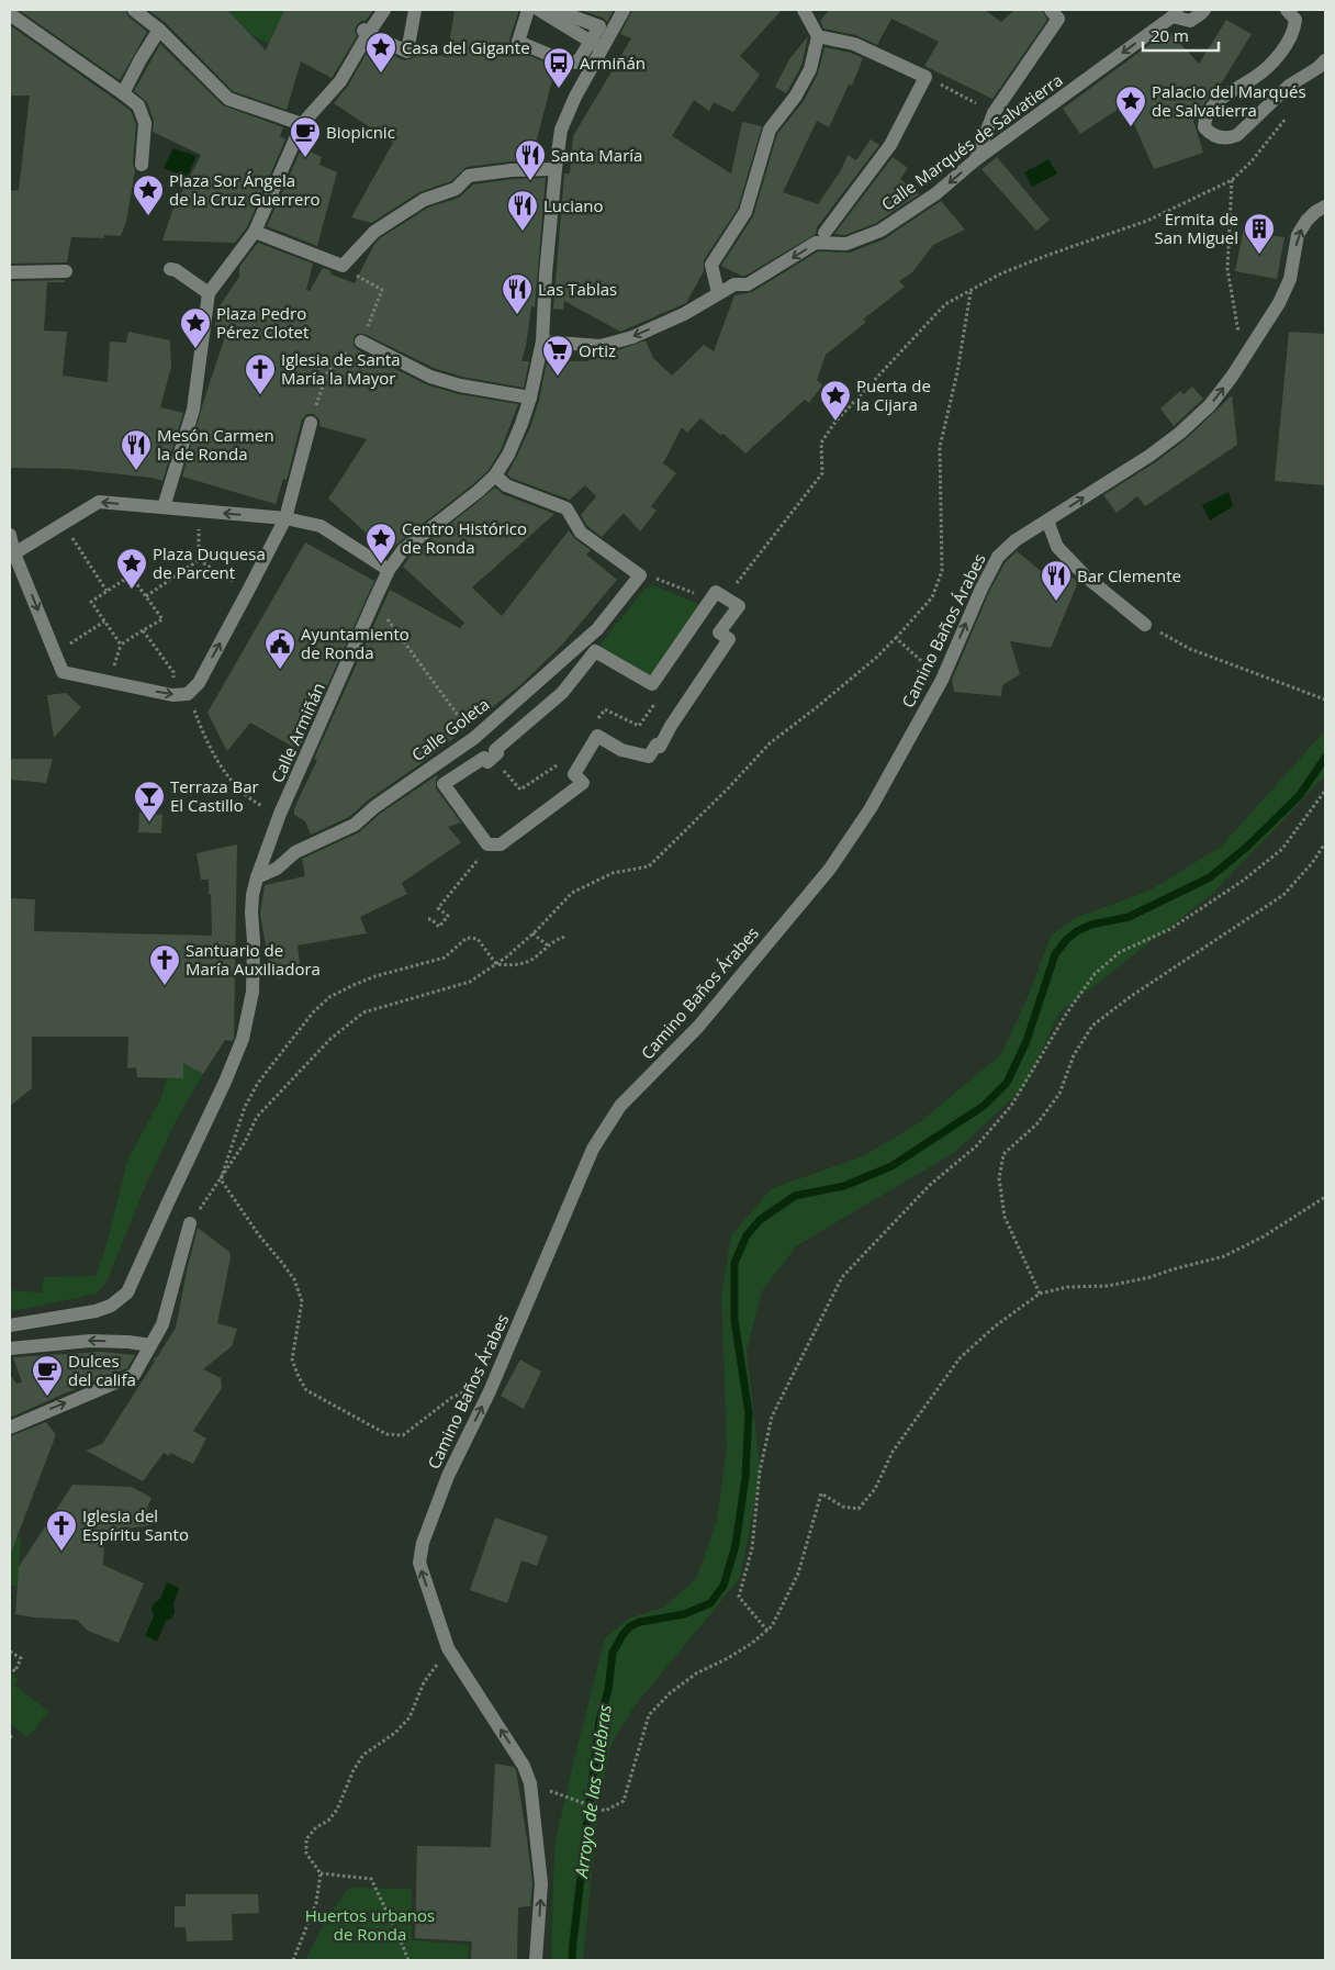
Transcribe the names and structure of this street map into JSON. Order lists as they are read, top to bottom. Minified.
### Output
{"streets":{"street":["Calle Marqués de Salvatierra","Camino Baños Árabes","Calle Goleta","Calle Armiñán"]},"crossings":[["Calle Marqués de Salvatierra","Calle Armiñán"],["Calle Goleta","Calle Armiñán"]],"one_way":["Calle Marqués de Salvatierra","Camino Baños Árabes"],"water":["Arroyo de las Culebras"],"parks":["Huertos urbanos de Ronda"],"places":{"place":["Casa del Gigante","Palacio del Marqués de Salvatierra","Plaza Sor Ángela de la Cruz Guerrero","Plaza Pedro Pérez Clotet","Puerta de la Cijara","Centro Histórico de Ronda","Plaza Duquesa de Parcent"],"bus stop":["Armiñán"],"cafe":["Biopicnic","Dulces del califa"],"restaurant":["Santa María","Luciano","Las Tablas","Mesón Carmen la de Ronda","Bar Clemente"],"building":["Ermita de San Miguel"],"supermarket":["Ortiz"],"church":["Iglesia de Santa María la Mayor","Santuario de María Auxiliadora","Iglesia del Espíritu Santo"],"public building":["Ayuntamiento de Ronda"],"bar":["Terraza Bar El Castillo"]},"scale_bar":"20 m"}
